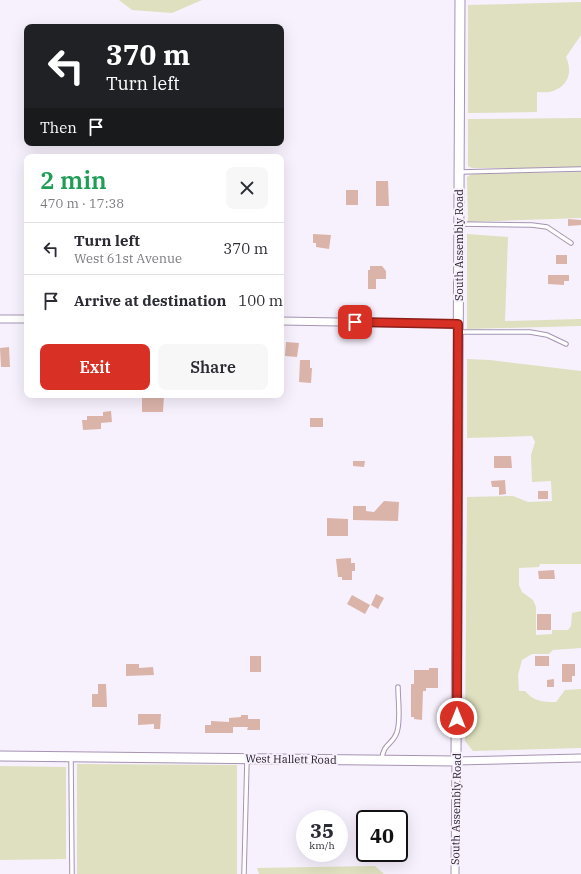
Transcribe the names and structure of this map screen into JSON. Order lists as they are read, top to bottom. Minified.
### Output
{"streets":{"street":["South Assembly Road","West Hallett Road"]},"crossings":[["South Assembly Road","West Hallett Road"]],"page":{"turn":["370 m","Turn left"],"then":"Then","heading":["2 min","470 m · 17:38"],"list":[{"name":"Turn left","note":"West 61st Avenue","value":"370 m"},{"name":"Arrive at destination","value":"100 m"}],"buttons":["Exit","Share"],"speed":"35 km/h","limit":"40"}}
